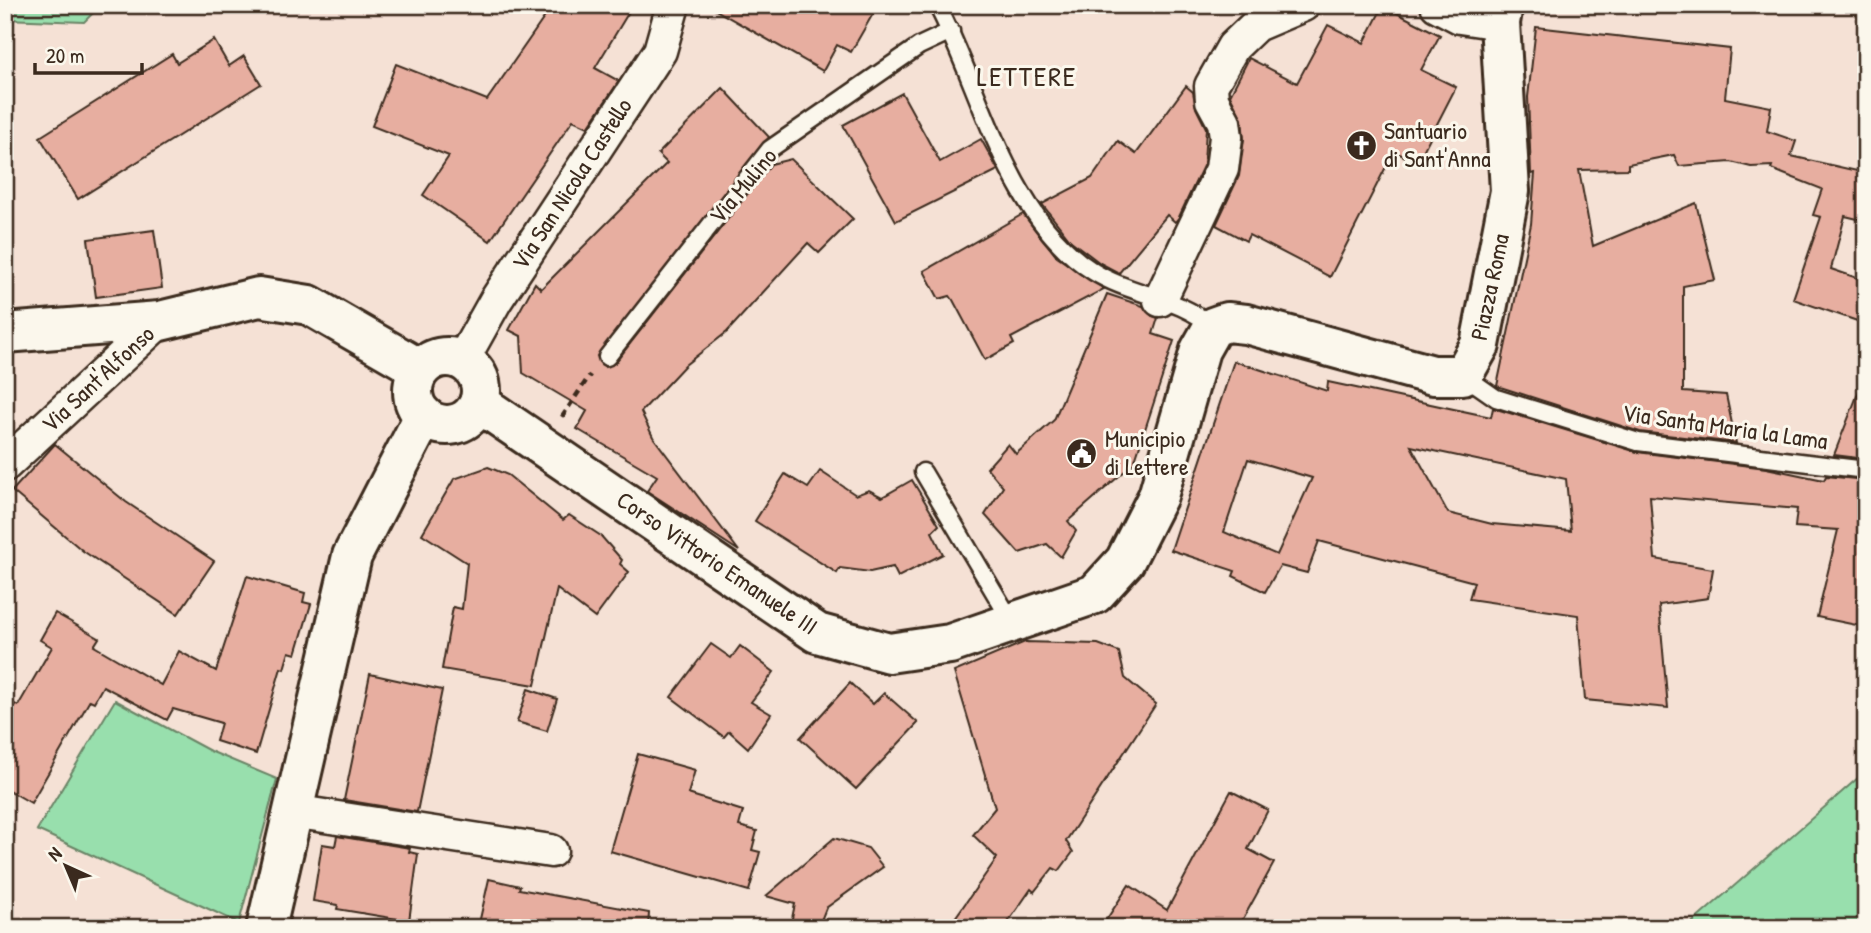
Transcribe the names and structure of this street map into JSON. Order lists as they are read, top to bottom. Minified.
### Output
{"streets":{"street":["Via San Nicola Castello","Piazza Roma","Via Sant'Alfonso","Corso Vittorio Emanuele III"],"lane":["Via Mulino","Via Santa Maria la Lama"]},"crossings":[["Via San Nicola Castello","Corso Vittorio Emanuele III"],["Piazza Roma","Via Santa Maria la Lama"]],"districts":["LETTERE"],"places":{"church":["Santuario di Sant'Anna"],"public building":["Municipio di Lettere"]},"scale_bar":"20 m","north":"top left"}
